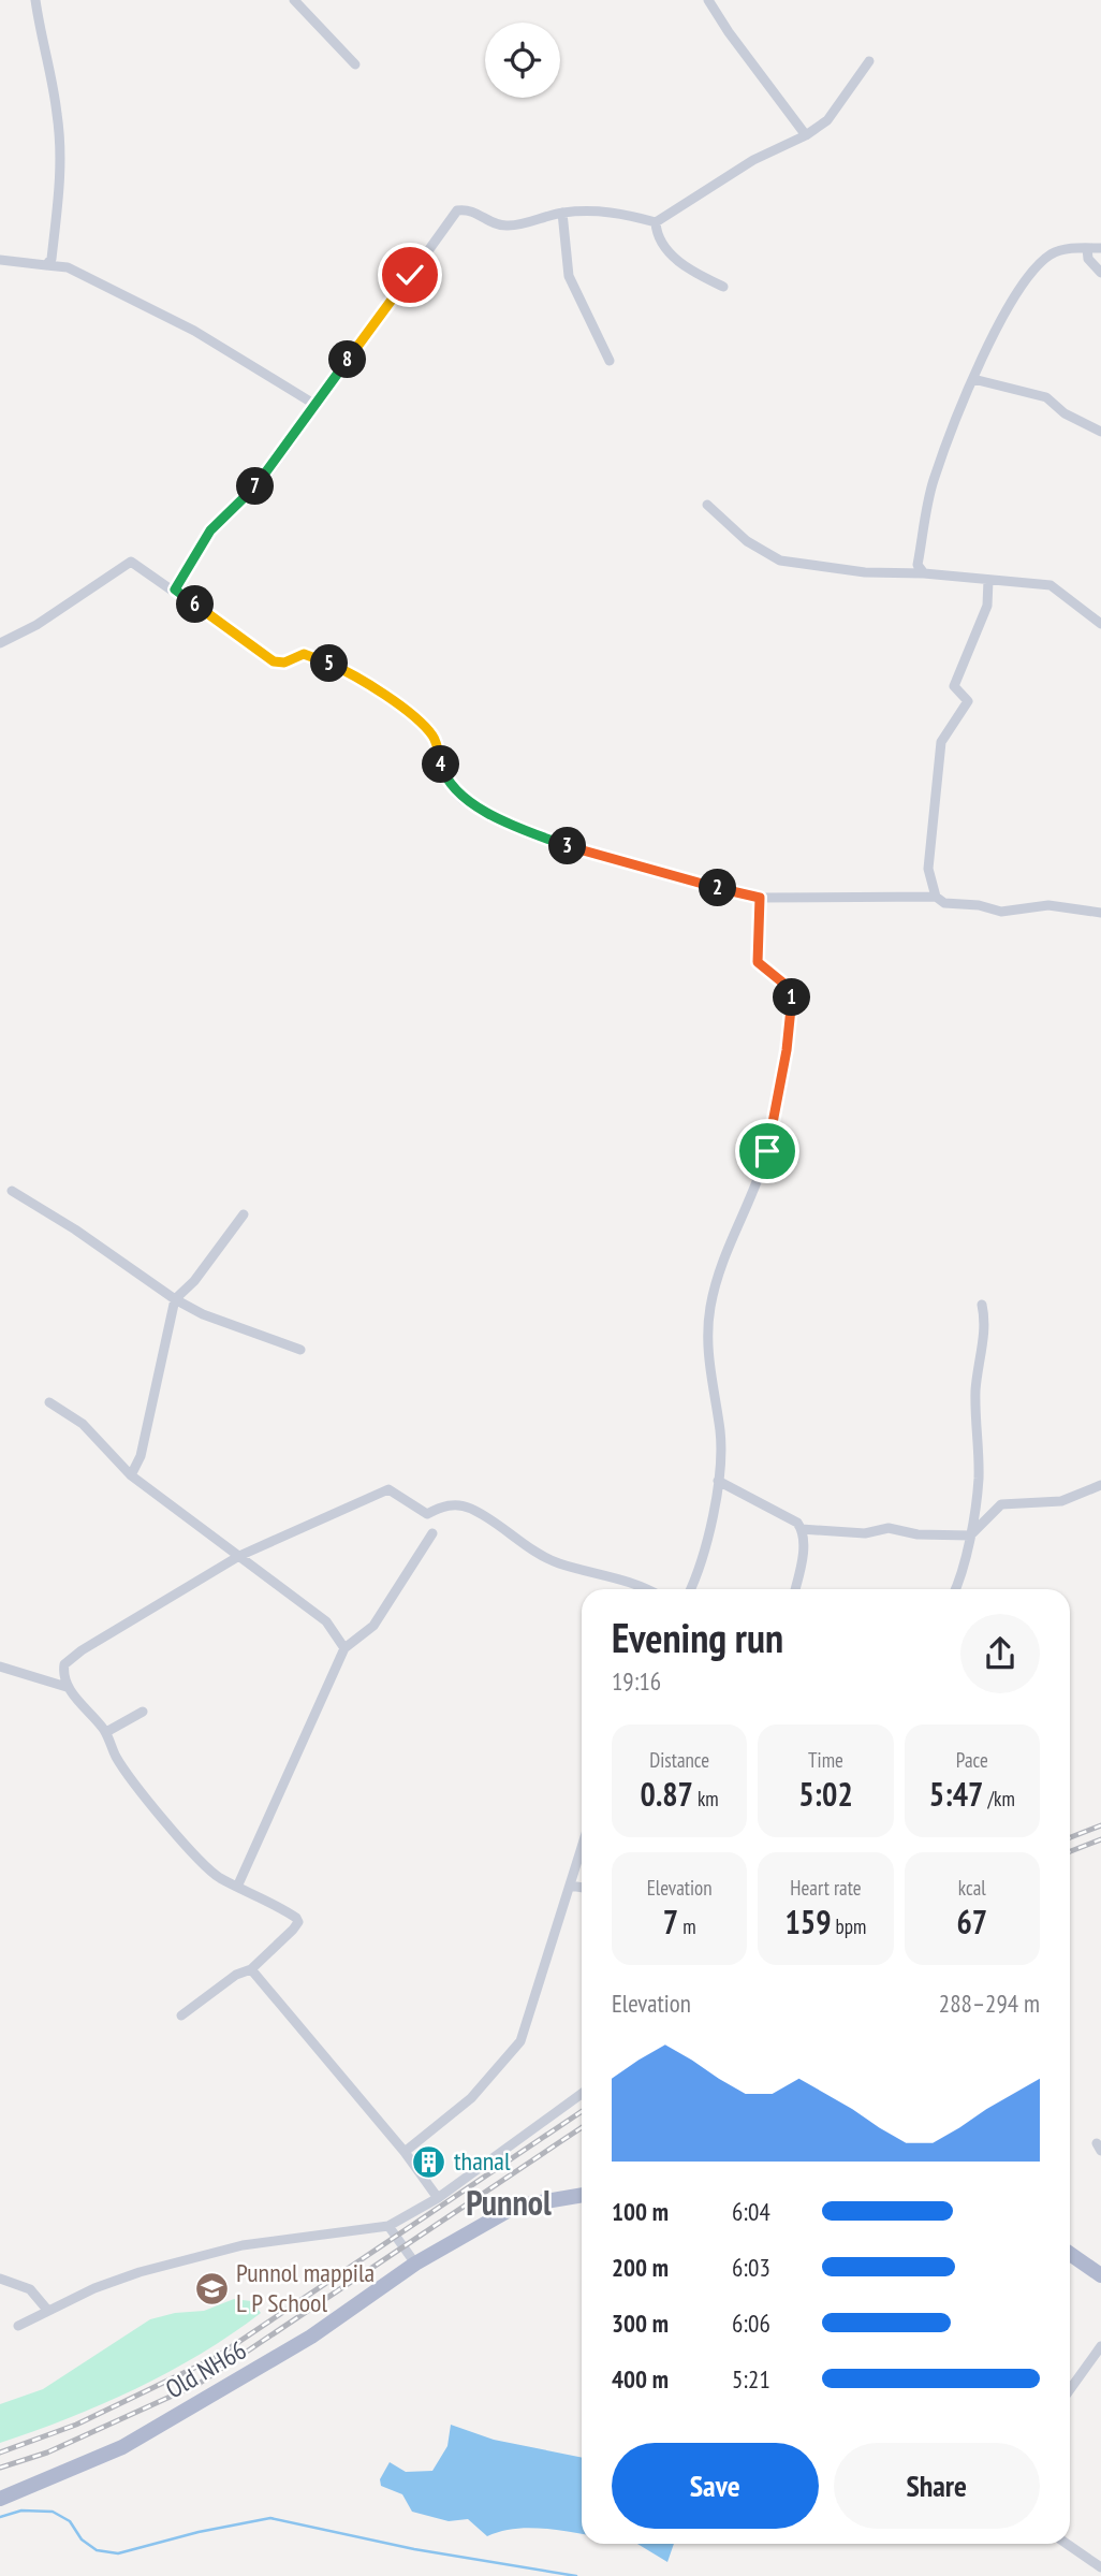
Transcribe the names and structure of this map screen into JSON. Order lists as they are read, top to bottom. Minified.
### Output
{"streets":{"main road":["Old NH66"]},"districts":["Punnol"],"places":{"building":["thanal"],"school or university":["Punnol mappila L P School"]},"page":{"pins":["8","7","6","5","4","3","2","1"],"heading":["Evening run","19:16"],"stats":[["Distance","0.87 km"],["Time","5:02"],["Pace","5:47 /km"],["Elevation","7 m"],["Heart rate","159 bpm"],["kcal","67"]],"chart":["Elevation","288–294 m"],"list":[{"name":"100 m","note":"6:04"},{"name":"200 m","note":"6:03"},{"name":"300 m","note":"6:06"},{"name":"400 m","note":"5:21"}],"buttons":["Save","Share"]}}
